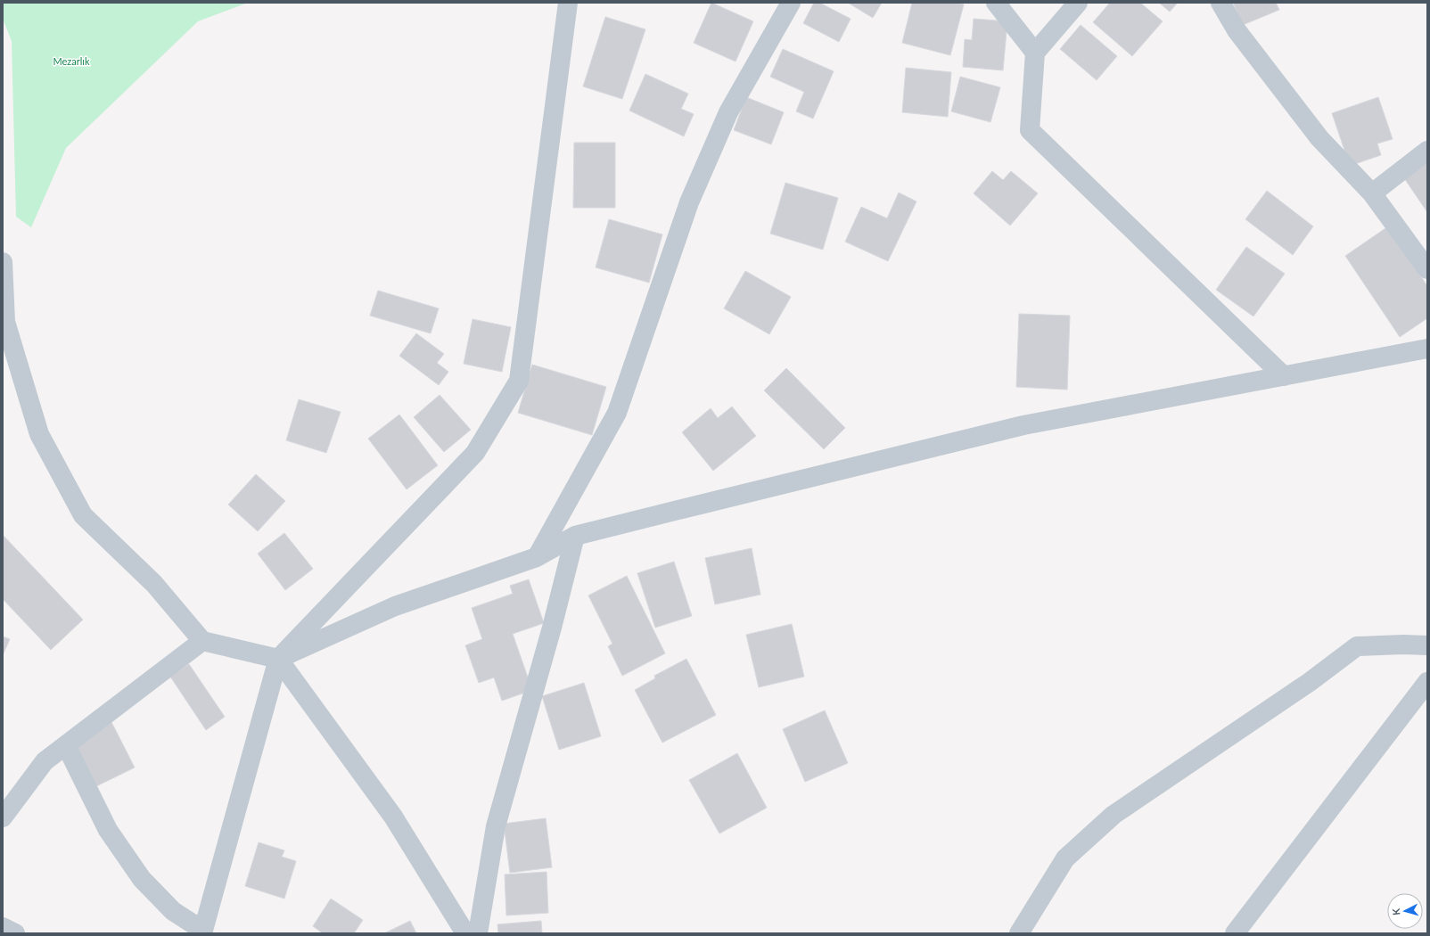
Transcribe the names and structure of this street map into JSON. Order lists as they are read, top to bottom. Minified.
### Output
{"parks":["Mezarlık"],"north":"left"}
